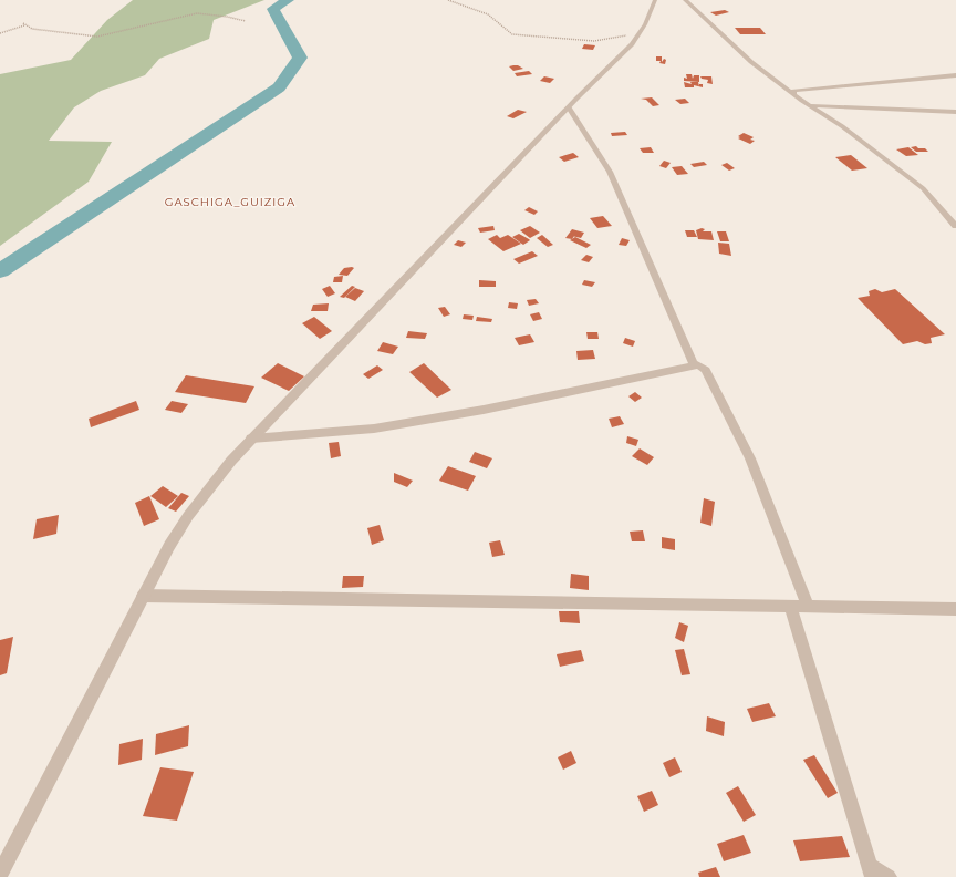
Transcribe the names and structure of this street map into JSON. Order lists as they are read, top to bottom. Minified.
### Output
{"districts":["GASCHIGA_GUIZIGA"]}
